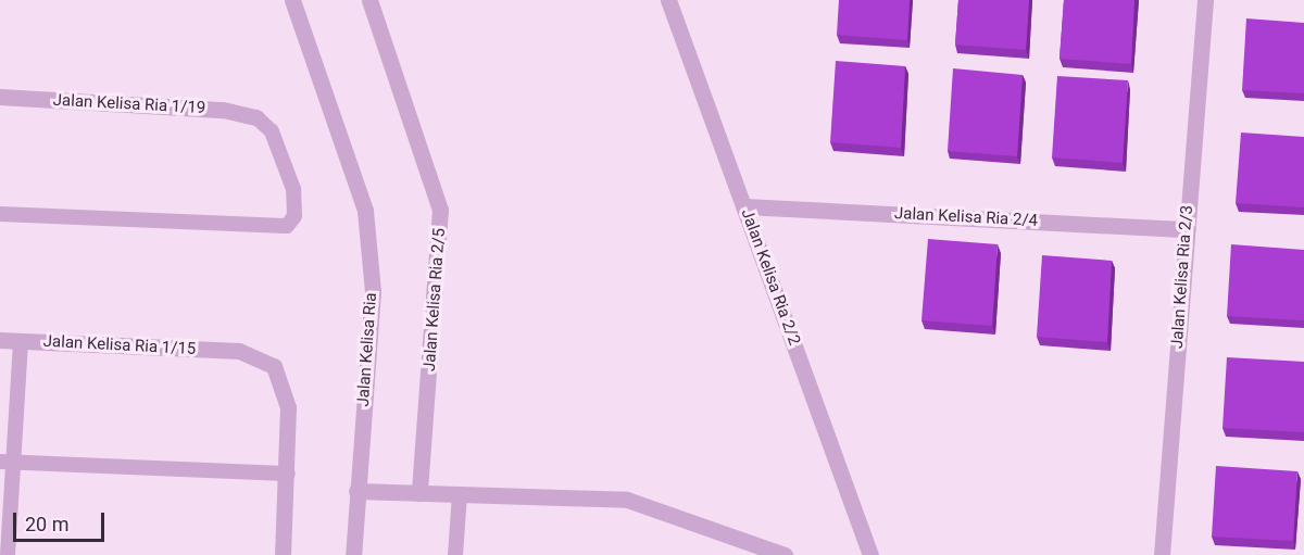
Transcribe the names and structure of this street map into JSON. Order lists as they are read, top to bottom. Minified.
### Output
{"streets":{"street":["Jalan Kelisa Ria 1/19","Jalan Kelisa Ria 2/4","Jalan Kelisa Ria 2/2","Jalan Kelisa Ria 2/3","Jalan Kelisa Ria 2/5","Jalan Kelisa Ria 1/15","Jalan Kelisa Ria"]},"crossings":[["Jalan Kelisa Ria 2/4","Jalan Kelisa Ria 2/2"],["Jalan Kelisa Ria 2/4","Jalan Kelisa Ria 2/3"]],"scale_bar":"20 m"}
